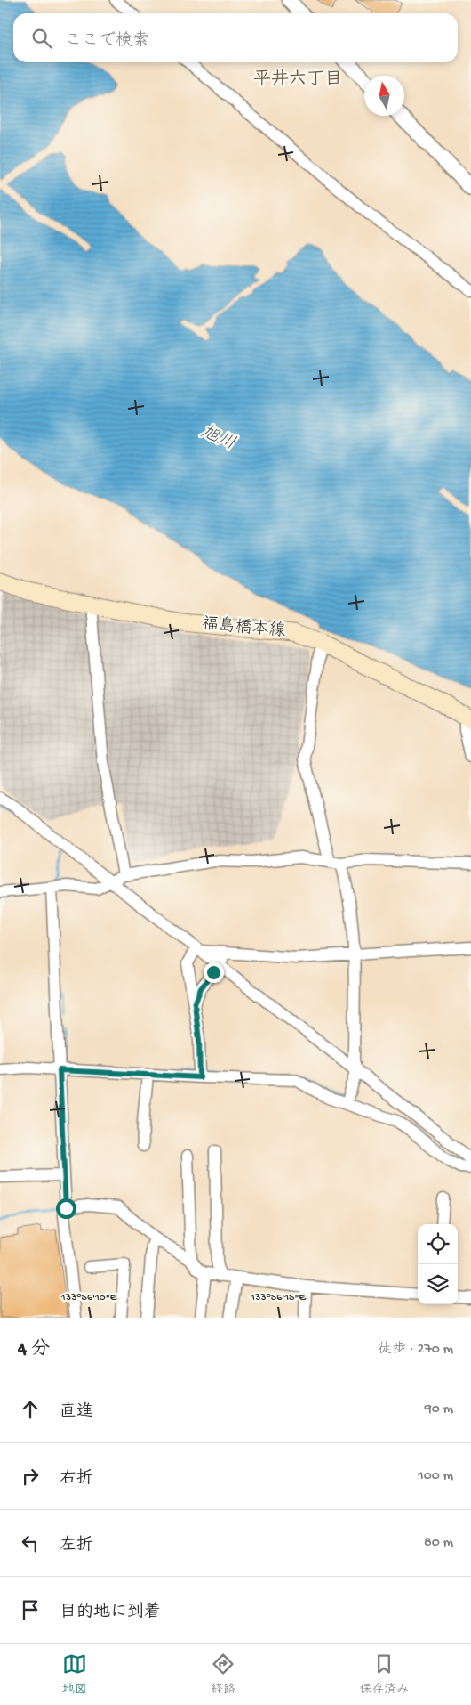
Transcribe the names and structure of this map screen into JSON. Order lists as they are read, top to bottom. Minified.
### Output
{"streets":{"main road":["福島橋本線"]},"districts":["平井六丁目"],"water":["旭川"],"north":"top","page":{"search":"ここで検索","heading":["4 分","徒歩 · 270 m"],"list":[["直進","90 m"],["右折","100 m"],["左折","80 m"],"目的地に到着"],"nav":["地図","経路","保存済み"]},"coordinates":["133°56'10\"E","133°56'15\"E"]}
